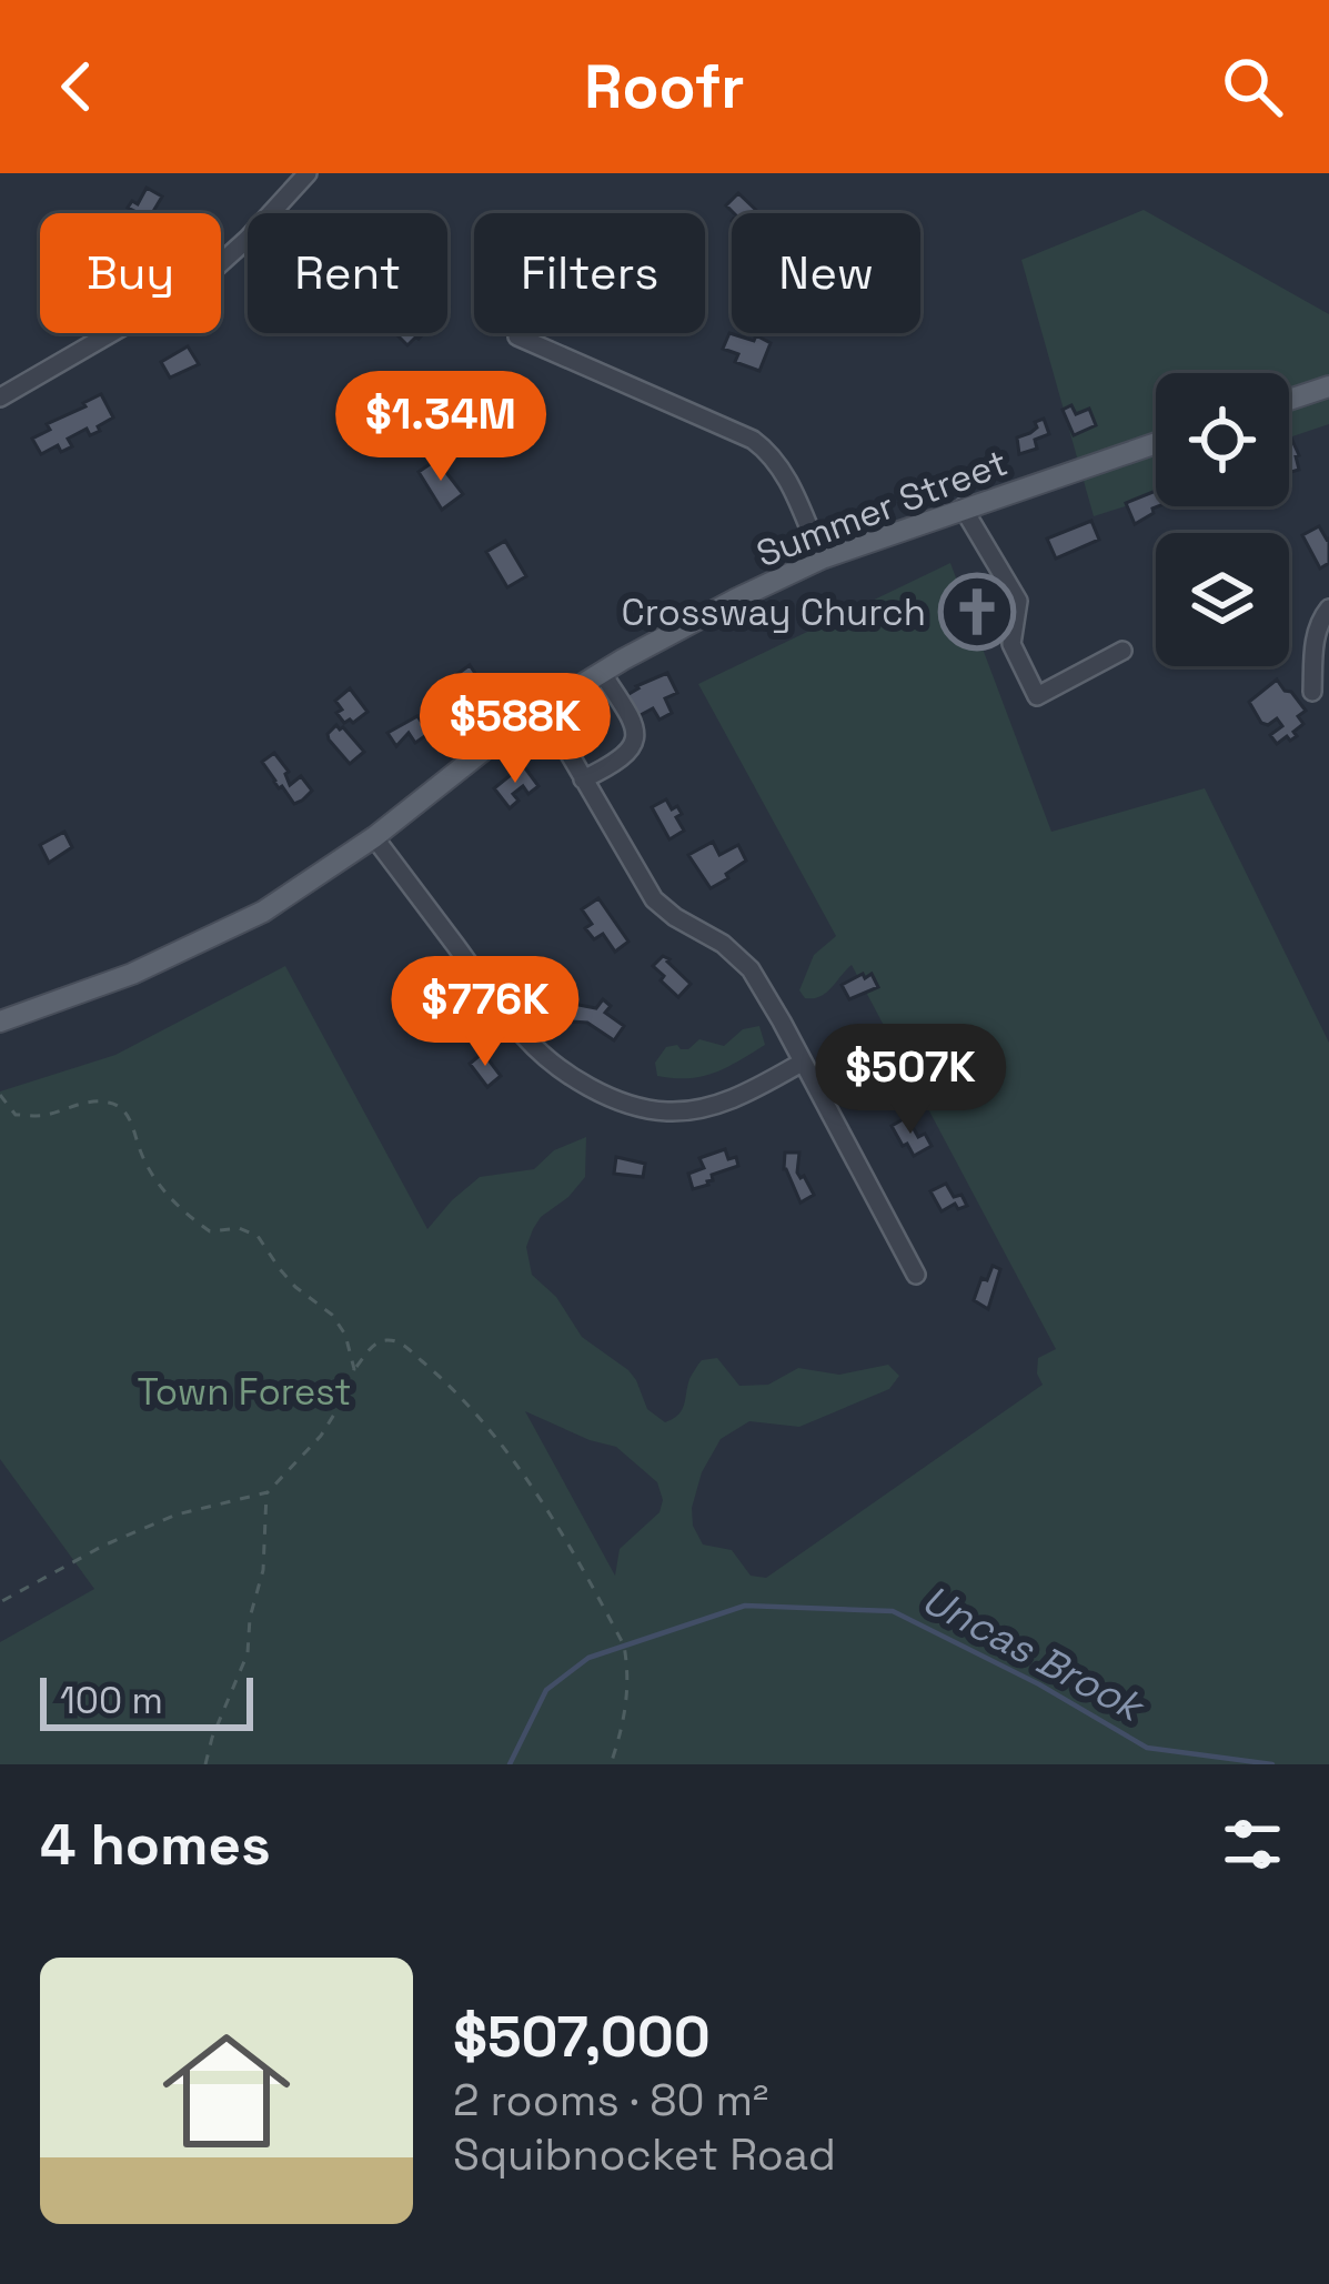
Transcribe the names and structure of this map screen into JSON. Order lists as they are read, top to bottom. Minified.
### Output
{"streets":{"main road":["Summer Street"]},"water":["Uncas Brook"],"parks":["Town Forest"],"places":{"church":["Crossway Church"]},"scale_bar":"100 m","page":{"header":"Roofr","chip":["Buy","Rent","Filters","New"],"price":["$1.34M","$588K","$776K","$507K"],"scale":"100 m","heading":"4 homes","list":[{"name":"$507,000","note":"2 rooms · 80 m² · Squibnocket Road"}]}}
